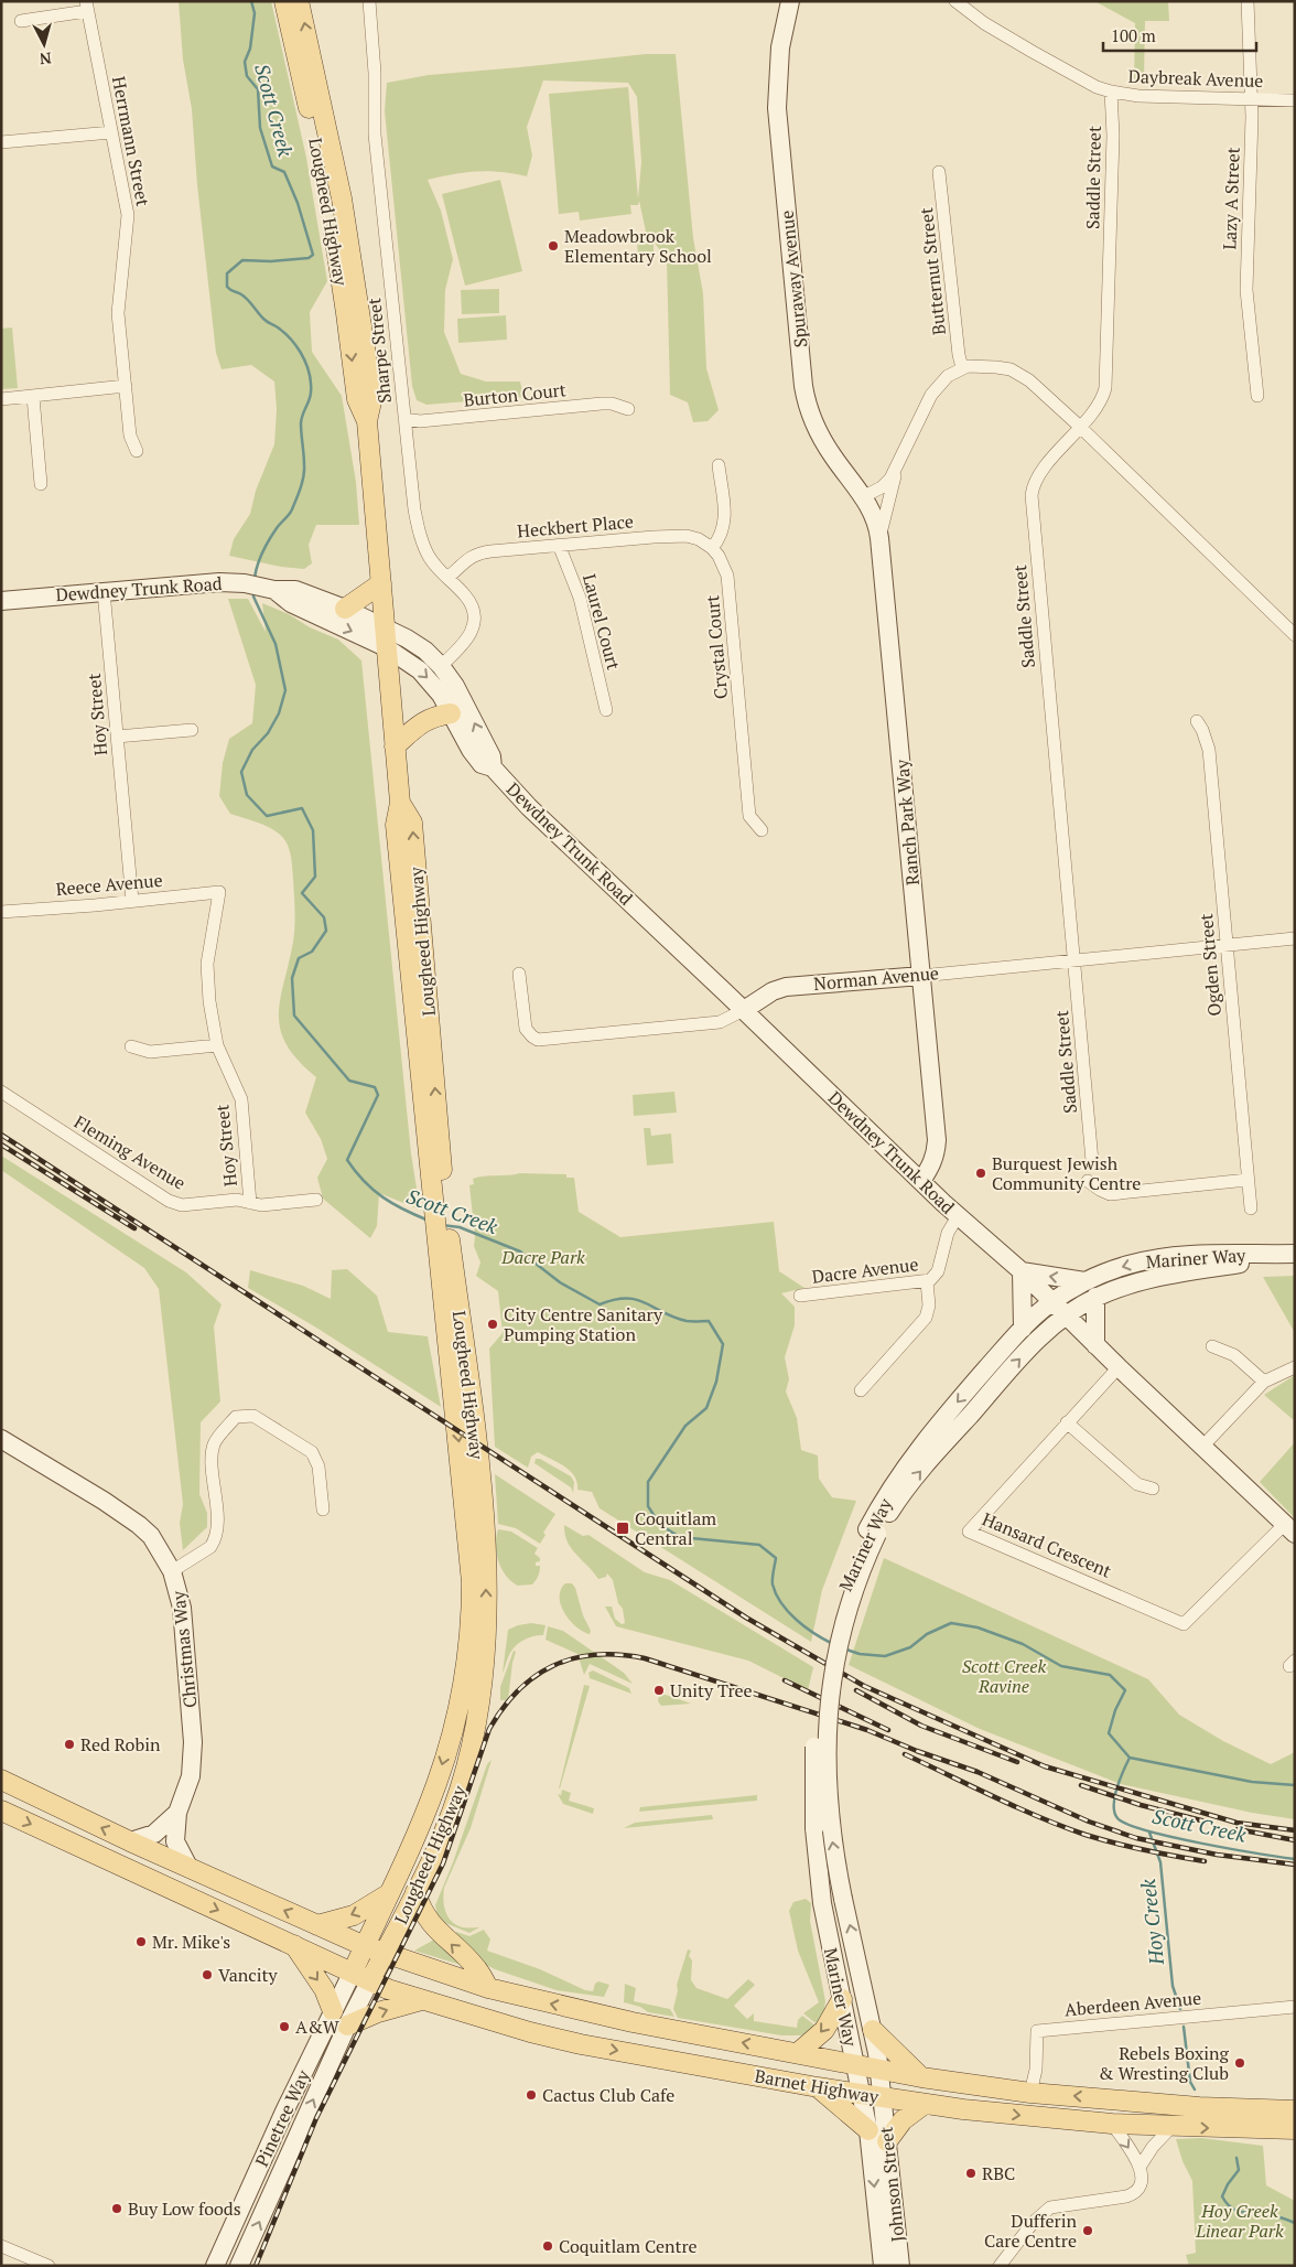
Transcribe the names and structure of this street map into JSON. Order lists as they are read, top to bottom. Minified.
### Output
{"streets":{"main road":["Lougheed Highway","Spuraway Avenue","Dewdney Trunk Road","Ranch Park Way","Norman Avenue","Mariner Way","Christmas Way","Barnet Highway","Pinetree Way","Johnson Street"],"street":["Daybreak Avenue","Herrmann Street","Saddle Street","Lazy A Street","Butternut Street","Sharpe Street","Burton Court","Heckbert Place","Laurel Court","Crystal Court","Hoy Street","Reece Avenue","Ogden Street","Fleming Avenue","Dacre Avenue","Hansard Crescent","Aberdeen Avenue"]},"crossings":[["Daybreak Avenue","Saddle Street"],["Daybreak Avenue","Lazy A Street"],["Saddle Street","Norman Avenue"],["Lougheed Highway","Dewdney Trunk Road"],["Lougheed Highway","Barnet Highway"],["Lougheed Highway","Pinetree Way"],["Butternut Street","Ranch Park Way"],["Spuraway Avenue","Ranch Park Way"],["Sharpe Street","Burton Court"],["Sharpe Street","Heckbert Place"],["Sharpe Street","Dewdney Trunk Road"],["Heckbert Place","Laurel Court"],["Heckbert Place","Crystal Court"],["Dewdney Trunk Road","Hoy Street"],["Dewdney Trunk Road","Ranch Park Way"],["Dewdney Trunk Road","Norman Avenue"],["Dewdney Trunk Road","Mariner Way"],["Dewdney Trunk Road","Dacre Avenue"],["Dewdney Trunk Road","Hansard Crescent"],["Hoy Street","Reece Avenue"],["Hoy Street","Fleming Avenue"],["Ranch Park Way","Norman Avenue"],["Ogden Street","Norman Avenue"],["Mariner Way","Barnet Highway"],["Mariner Way","Johnson Street"],["Aberdeen Avenue","Barnet Highway"],["Barnet Highway","Pinetree Way"],["Barnet Highway","Johnson Street"]],"water":["Scott Creek","Hoy Creek"],"parks":["Dacre Park","Scott Creek Ravine","Hoy Creek Linear Park"],"places":{"other":["Meadowbrook Elementary School","Burquest Jewish Community Centre","City Centre Sanitary Pumping Station","Unity Tree","Red Robin","Mr. Mike's","Vancity","A&W","Rebels Boxing & Wresting Club","Cactus Club Cafe","RBC","Buy Low foods","Dufferin Care Centre","Coquitlam Centre"],"transit":["Coquitlam Central"]},"scale_bar":"100 m","north":"bottom"}
